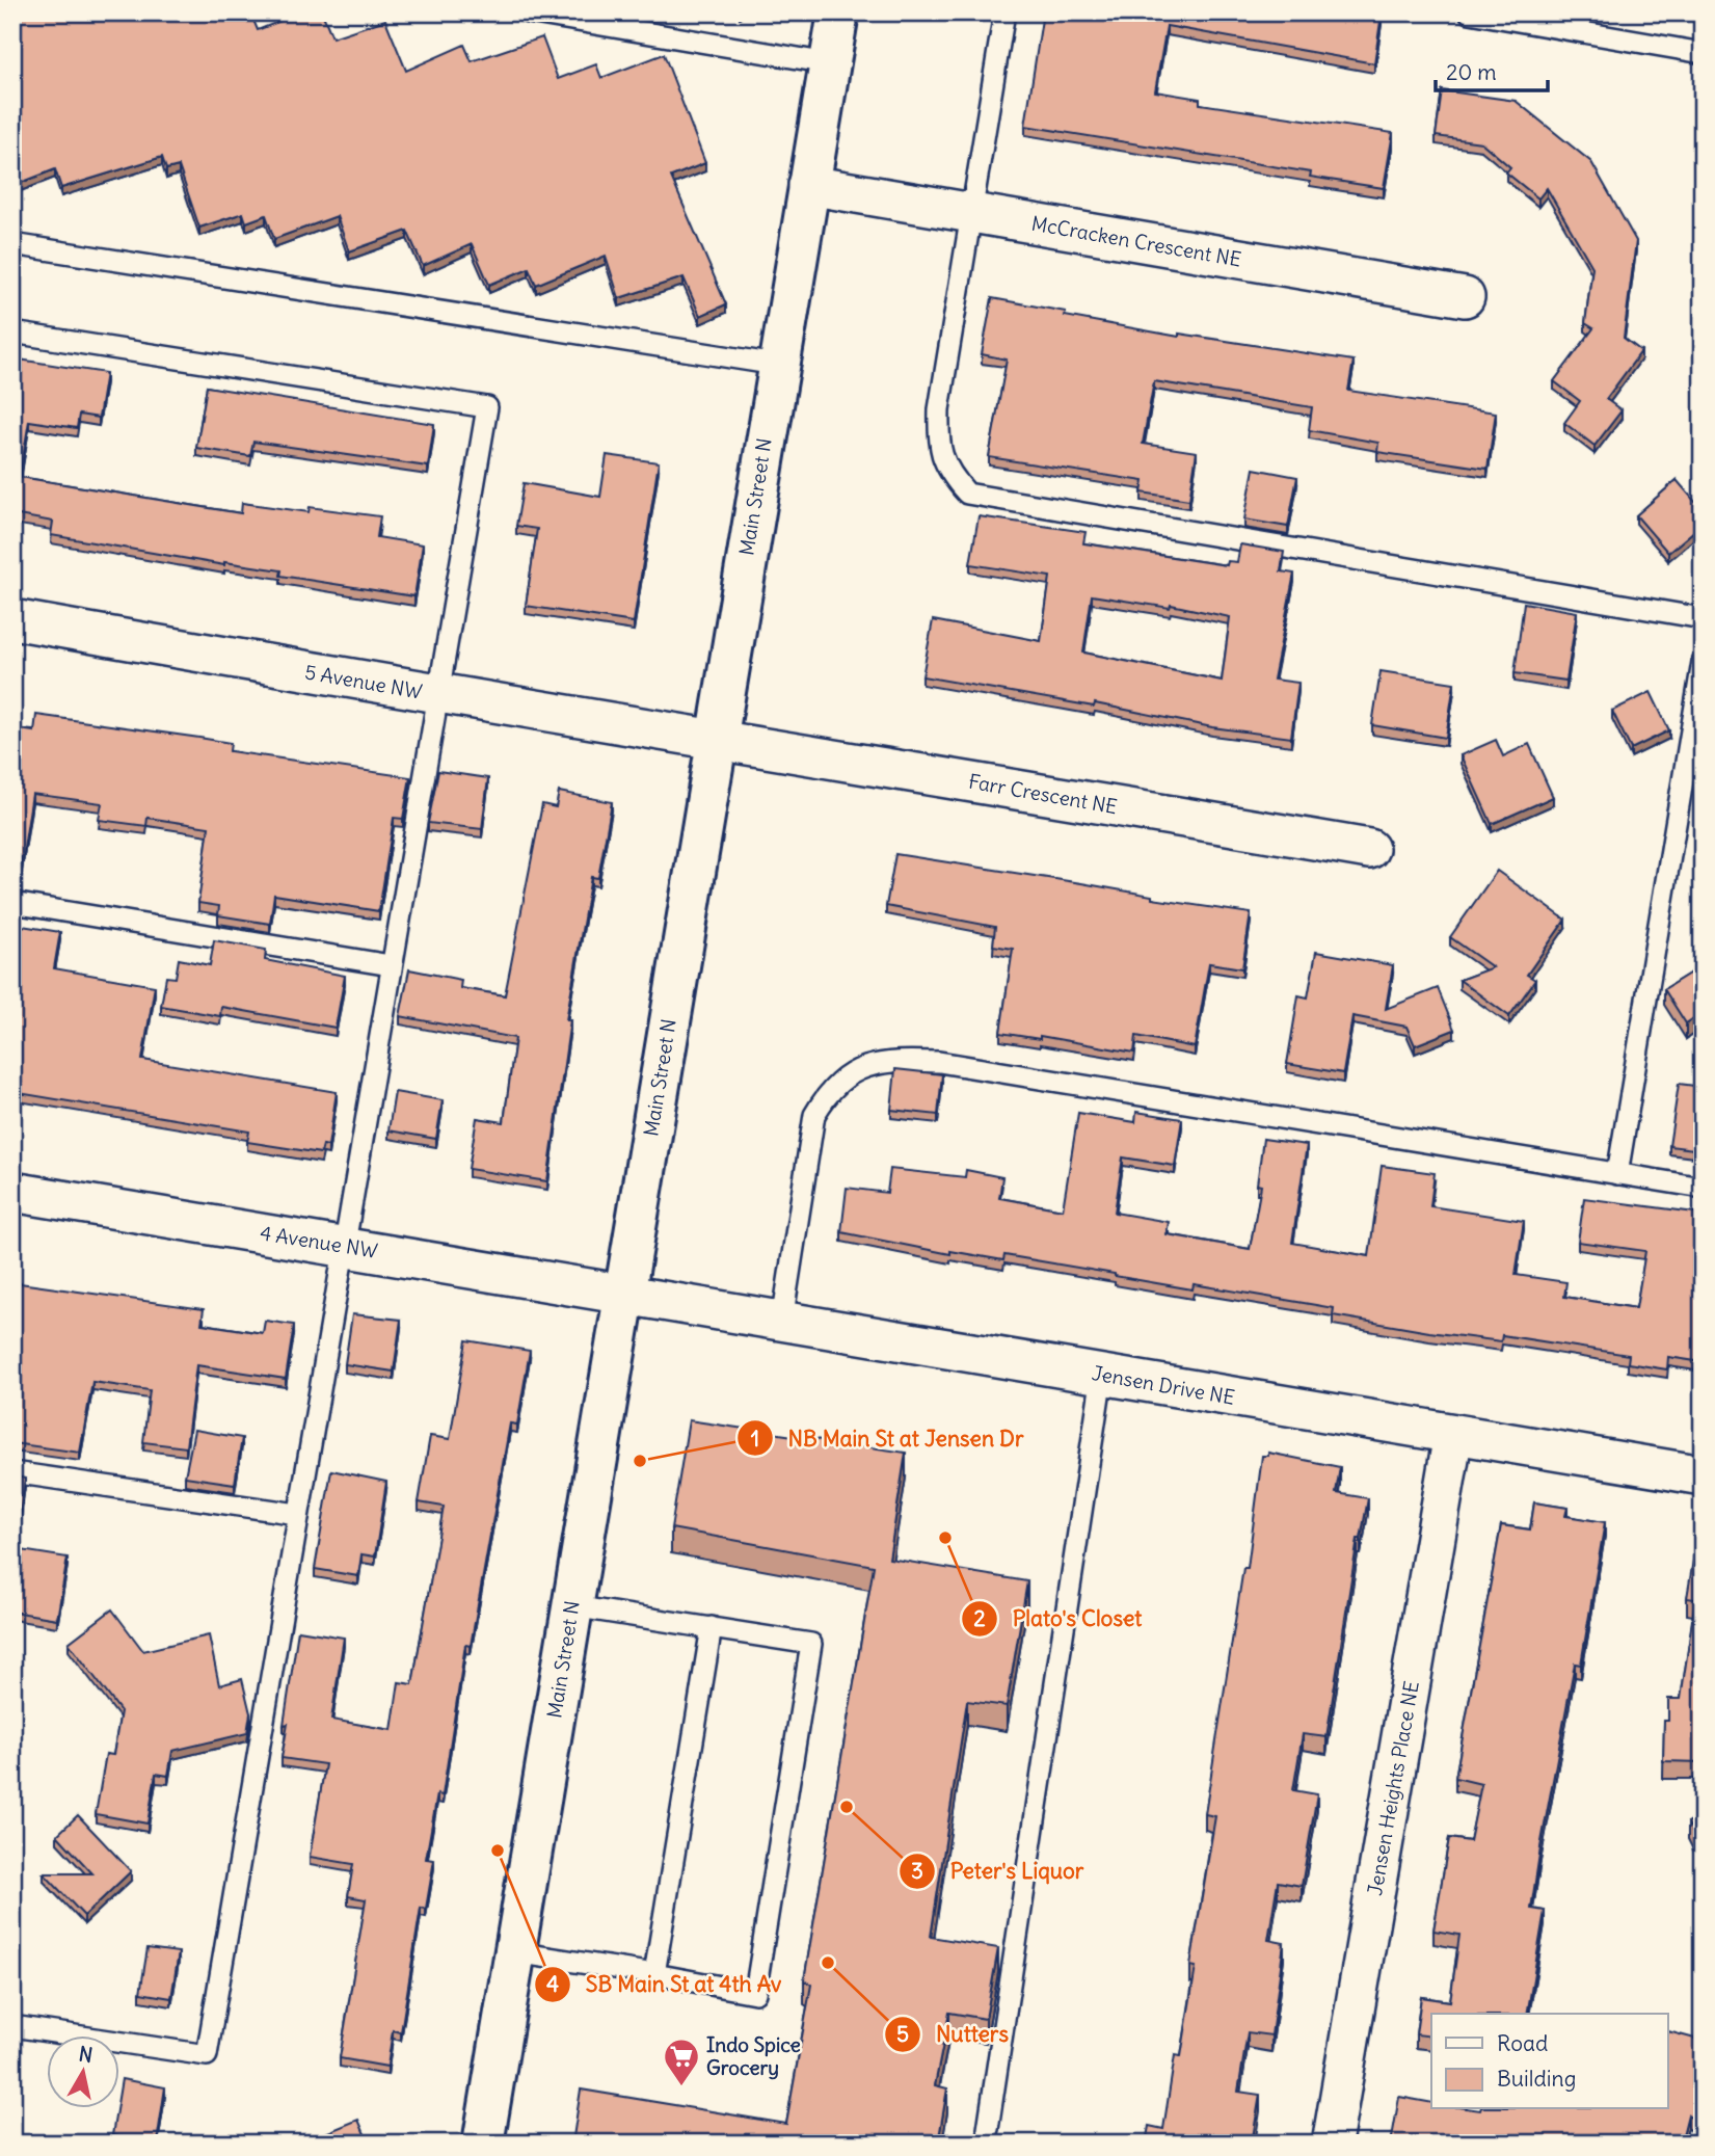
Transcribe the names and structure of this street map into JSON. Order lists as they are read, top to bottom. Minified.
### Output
{"streets":{"main road":["Main Street N"],"street":["McCracken Crescent NE","5 Avenue NW","Farr Crescent NE","4 Avenue NW","Jensen Drive NE","Jensen Heights Place NE"]},"crossings":[["McCracken Crescent NE","Main Street N"],["Main Street N","5 Avenue NW"],["Main Street N","Farr Crescent NE"],["Main Street N","4 Avenue NW"],["Main Street N","Jensen Drive NE"],["5 Avenue NW","Farr Crescent NE"],["4 Avenue NW","Jensen Drive NE"],["Jensen Drive NE","Jensen Heights Place NE"]],"places":{"other":["NB Main St at Jensen Dr","Plato's Closet","Peter's Liquor","SB Main St at 4th Av","Nutters"],"supermarket":["Indo Spice Grocery"]},"legend":["Road","Building"],"scale_bar":"20 m","north":"top"}
